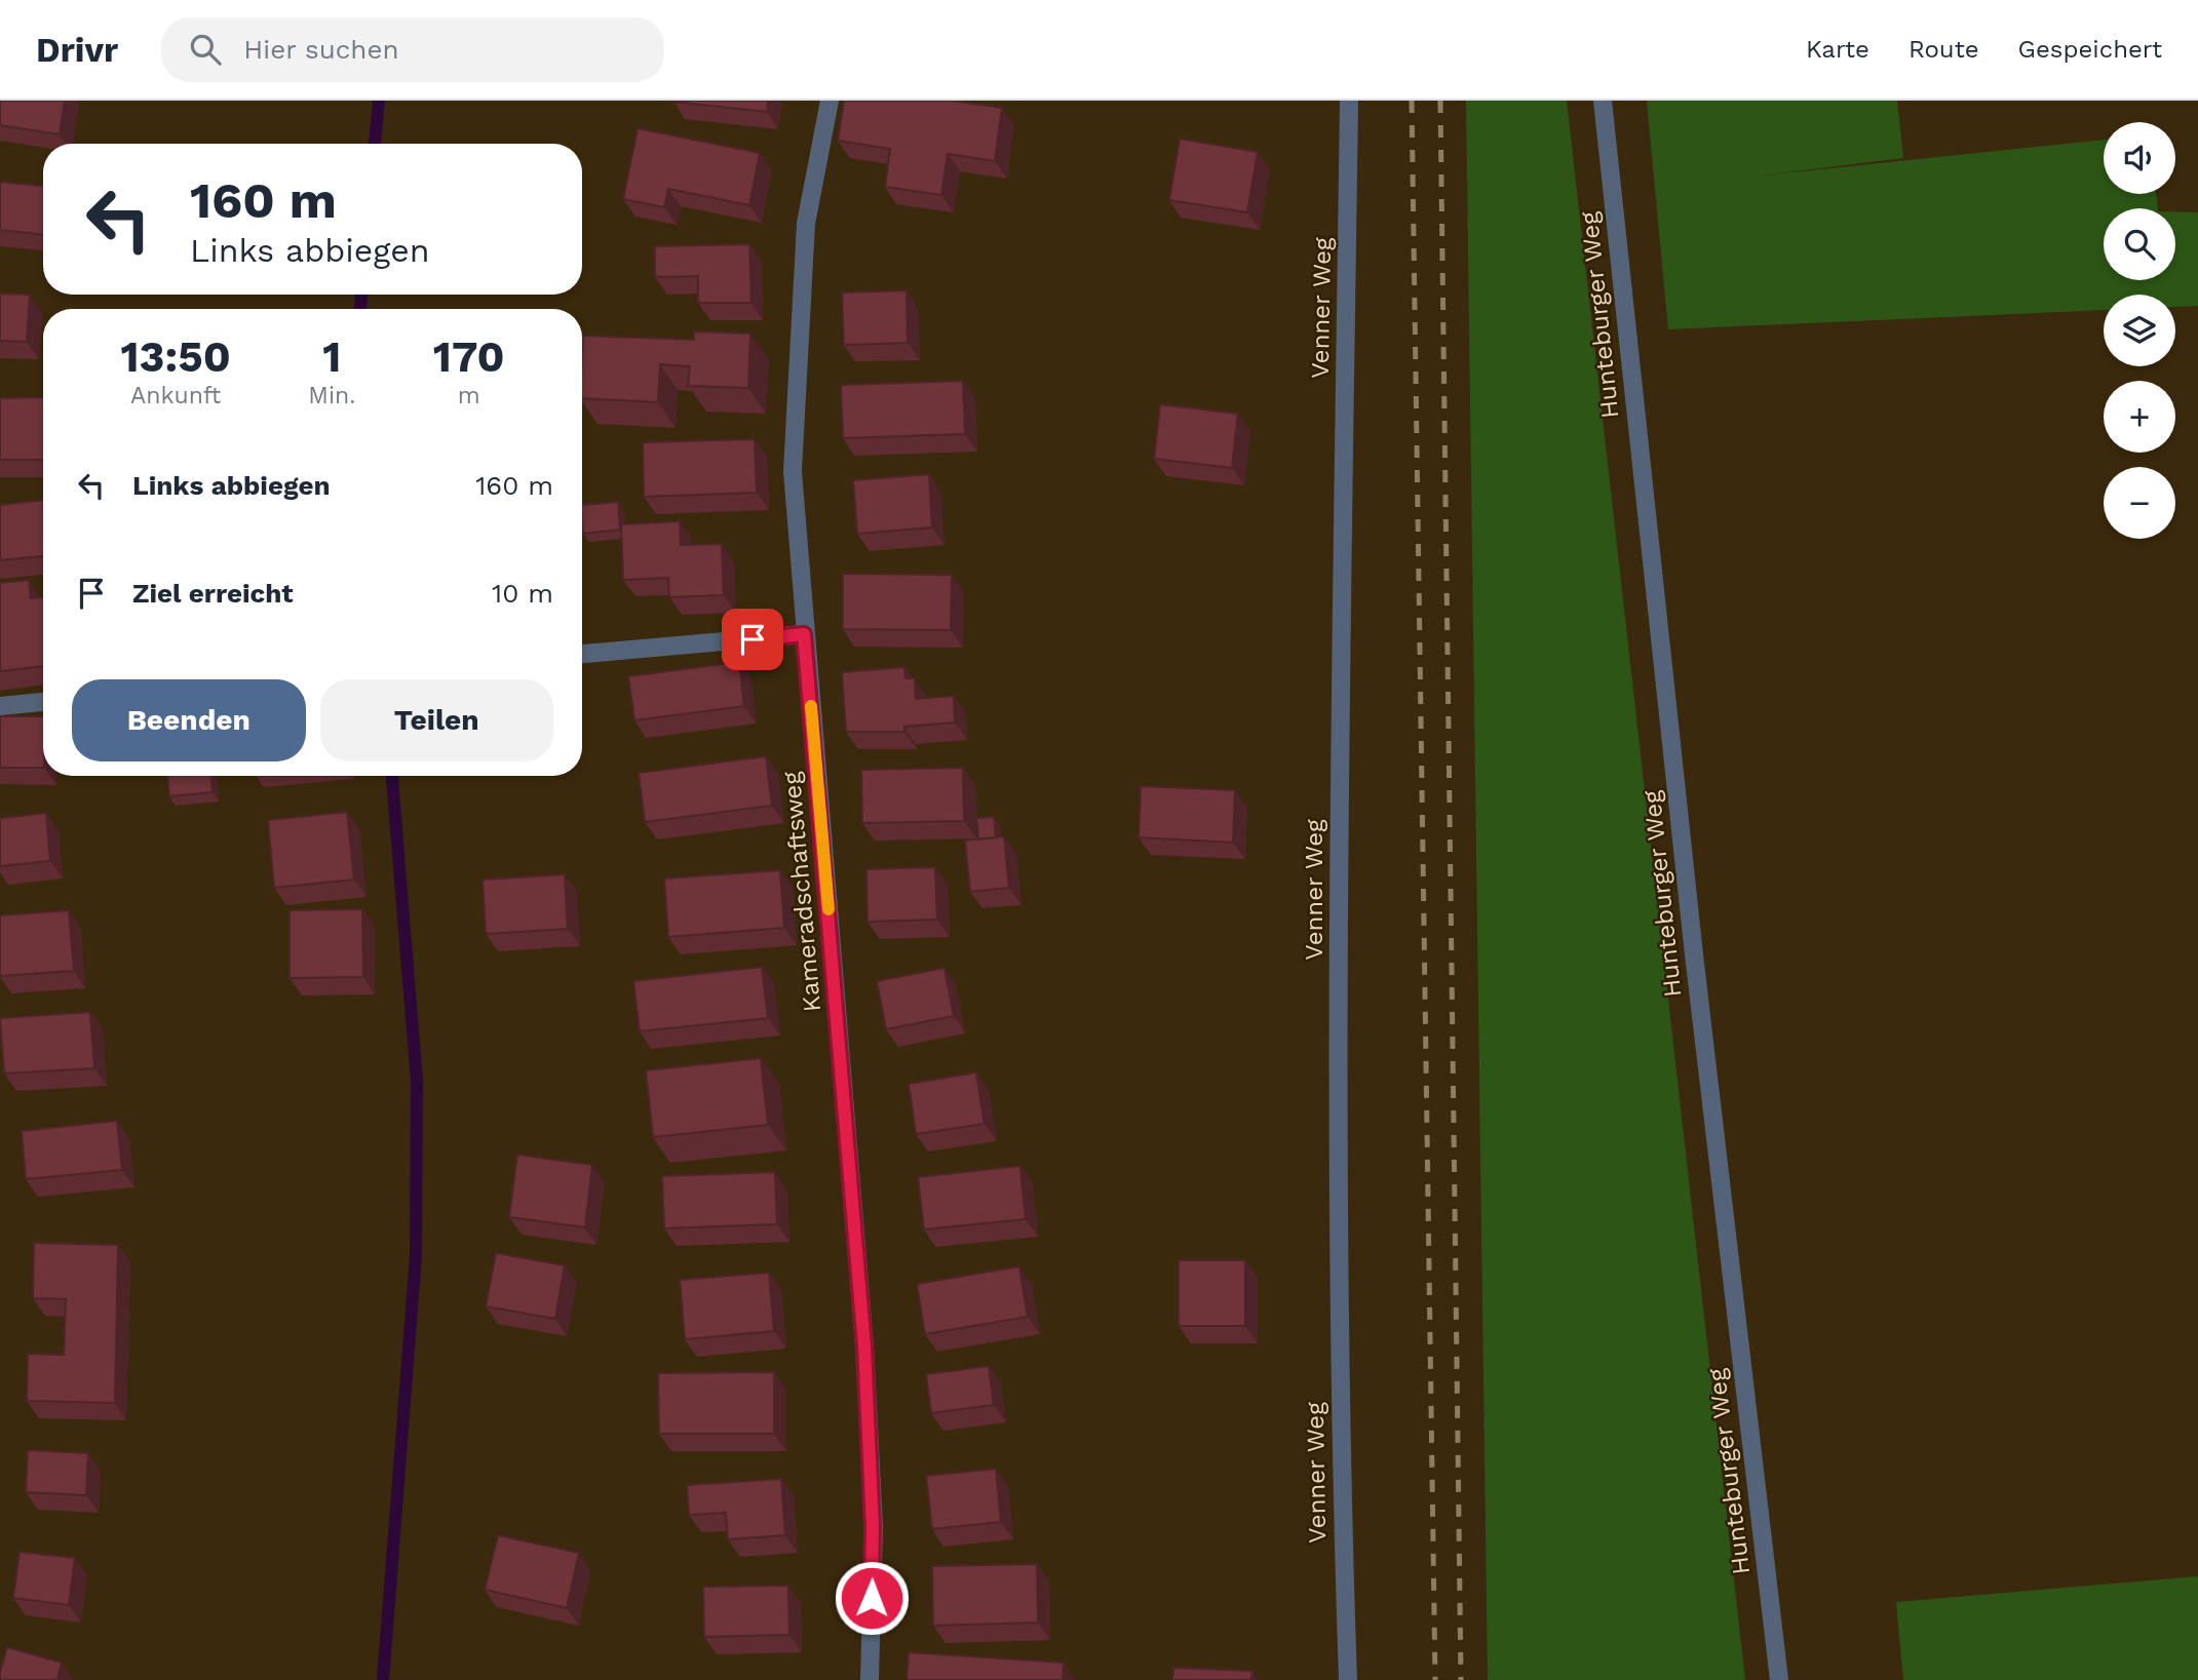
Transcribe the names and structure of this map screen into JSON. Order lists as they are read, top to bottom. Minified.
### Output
{"streets":{"street":["Venner Weg","Hunteburger Weg","Kameradschaftsweg"]},"page":{"header":"Drivr","search":"Hier suchen","nav":["Karte","Route","Gespeichert"],"map_buttons":["+","−"],"turn":["160 m","Links abbiegen"],"eta":["13:50","Ankunft","1","Min.","170","m"],"list":[{"name":"Links abbiegen","value":"160 m"},{"name":"Ziel erreicht","value":"10 m"}],"buttons":["Beenden","Teilen"]}}
